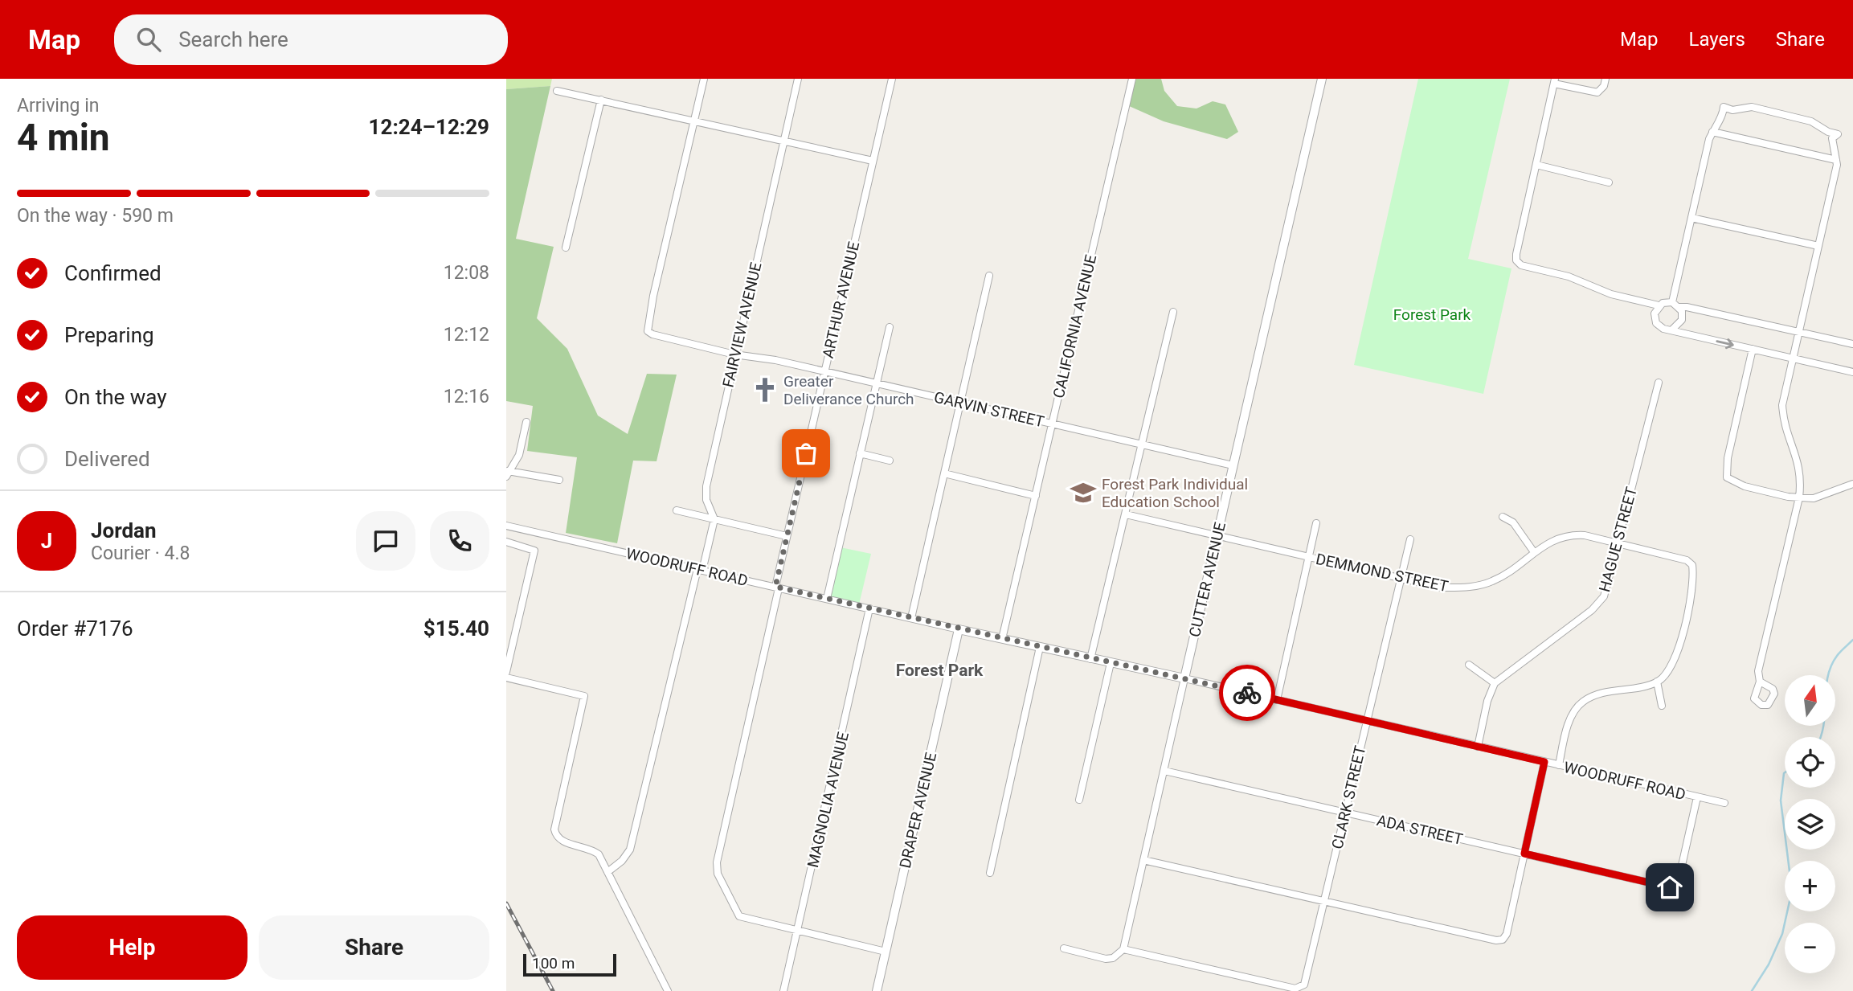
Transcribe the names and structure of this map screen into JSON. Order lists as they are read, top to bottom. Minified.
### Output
{"streets":{"street":["ARTHUR AVENUE","FAIRVIEW AVENUE","CALIFORNIA AVENUE","GARVIN STREET","HAGUE STREET","WOODRUFF ROAD","DEMMOND STREET","CUTTER AVENUE","CLARK STREET","MAGNOLIA AVENUE","DRAPER AVENUE","ADA STREET"]},"crossings":[["ARTHUR AVENUE","GARVIN STREET"],["ARTHUR AVENUE","WOODRUFF ROAD"],["ARTHUR AVENUE","MAGNOLIA AVENUE"],["FAIRVIEW AVENUE","GARVIN STREET"],["CALIFORNIA AVENUE","GARVIN STREET"],["CALIFORNIA AVENUE","WOODRUFF ROAD"],["GARVIN STREET","CUTTER AVENUE"],["HAGUE STREET","DEMMOND STREET"],["WOODRUFF ROAD","CUTTER AVENUE"],["WOODRUFF ROAD","CLARK STREET"],["WOODRUFF ROAD","MAGNOLIA AVENUE"],["WOODRUFF ROAD","DRAPER AVENUE"],["WOODRUFF ROAD","ADA STREET"],["DEMMOND STREET","CUTTER AVENUE"],["DEMMOND STREET","CLARK STREET"],["CUTTER AVENUE","CLARK STREET"],["CUTTER AVENUE","ADA STREET"],["CLARK STREET","ADA STREET"]],"districts":["Forest Park"],"parks":["Forest Park"],"places":{"church":["Greater Deliverance Church"],"school or university":["Forest Park Individual Education School"]},"scale_bar":"100 m","north":"top","page":{"header":"Map","search":"Search here","nav":["Map","Layers","Share"],"heading":["4 min","Arriving in","12:24–12:29"],"panel":["Jordan","Courier · 4.8","Order #7176","$15.40"],"bar":"On the way · 590 m","list":[["Confirmed","12:08"],["Preparing","12:12"],["On the way","12:16"],"Delivered"],"round":"J","map_buttons":["+","−"],"buttons":["Help","Share"],"scale":"100 m"}}
